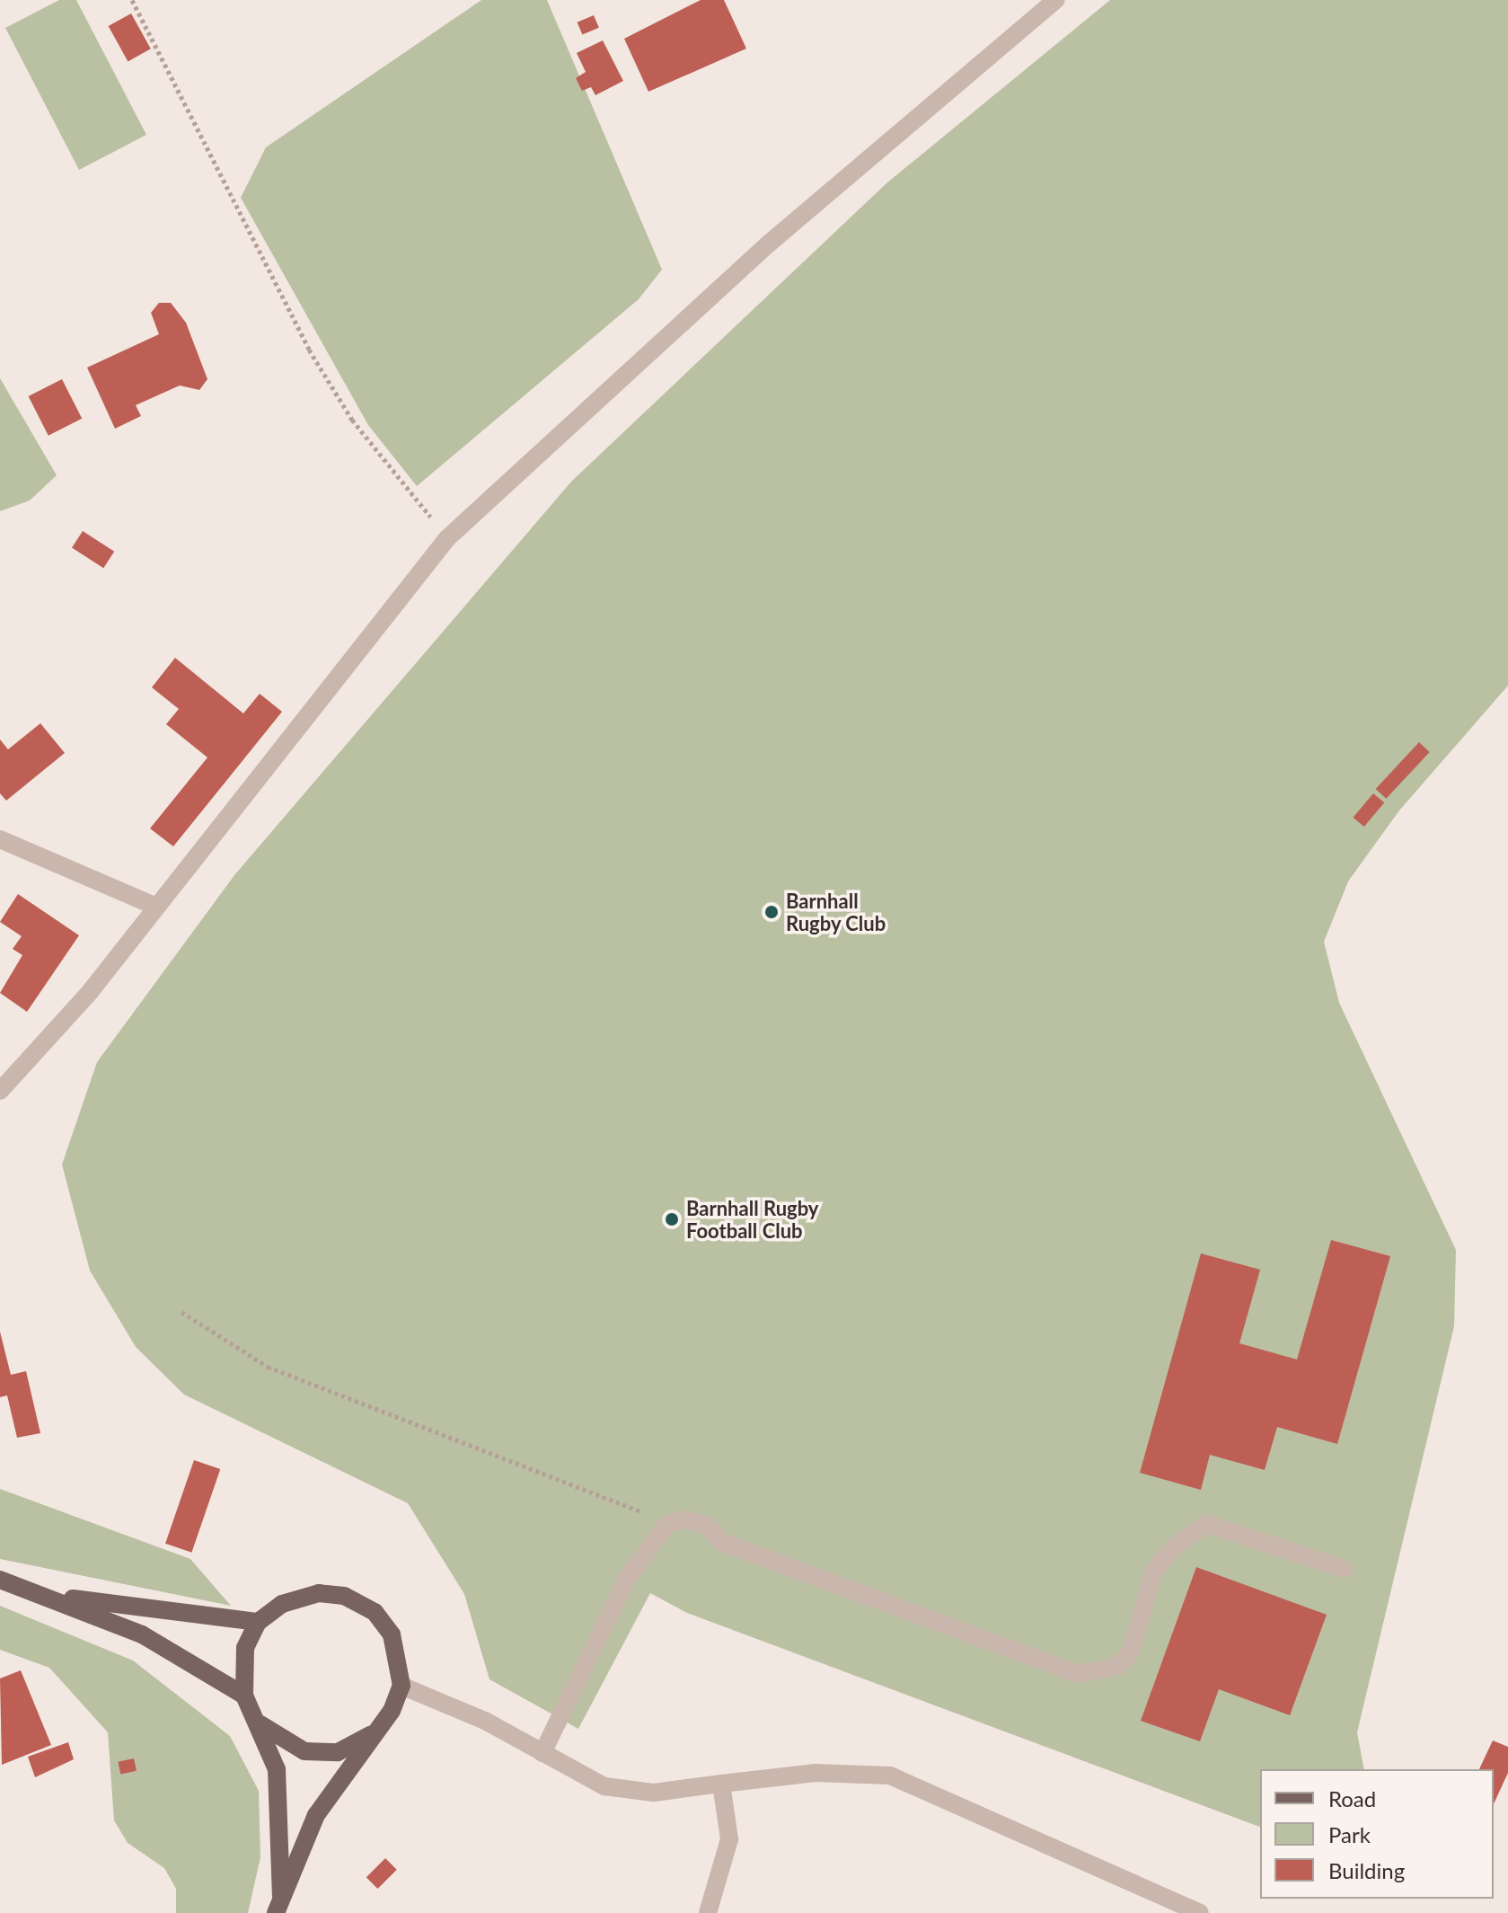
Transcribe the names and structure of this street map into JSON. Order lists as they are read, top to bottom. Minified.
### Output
{"places":["Barnhall Rugby Club","Barnhall Rugby Football Club"],"legend":["Road","Park","Building"]}
